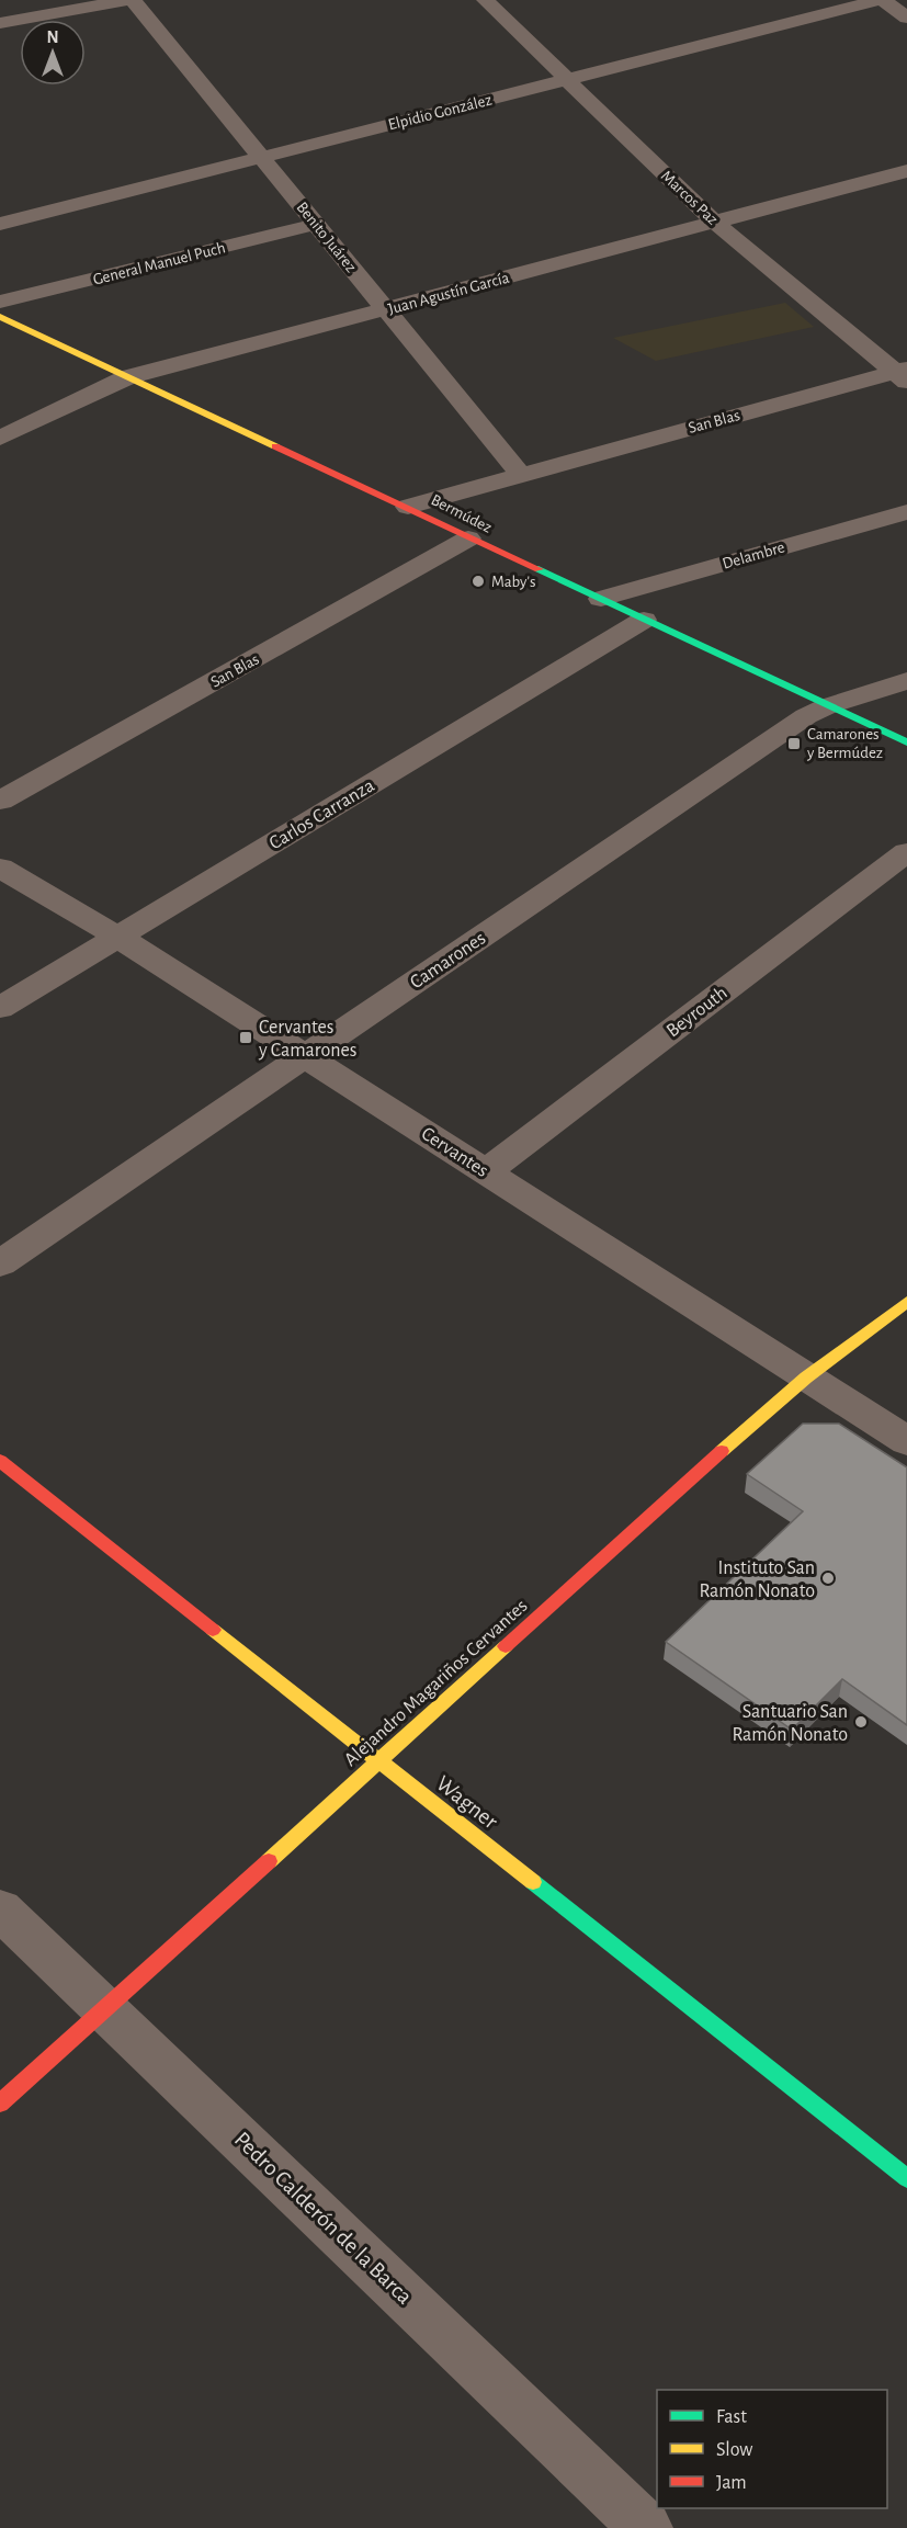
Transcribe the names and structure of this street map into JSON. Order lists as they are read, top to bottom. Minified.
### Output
{"streets":{"street":["Elpidio González","Marcos Paz","Benito Juárez","General Manuel Puch","Juan Agustín García","San Blas","Bermúdez","Delambre","Carlos Carranza","Camarones","Beyrouth","Cervantes","Alejandro Magariños Cervantes","Wagner","Pedro Calderón de la Barca"]},"crossings":[["Elpidio González","Marcos Paz"],["Elpidio González","Benito Juárez"],["Marcos Paz","Juan Agustín García"],["Marcos Paz","San Blas"],["Benito Juárez","General Manuel Puch"],["Benito Juárez","Juan Agustín García"],["Benito Juárez","San Blas"],["Juan Agustín García","Bermúdez"],["San Blas","Bermúdez"],["Bermúdez","Delambre"],["Bermúdez","Carlos Carranza"],["Bermúdez","Camarones"],["Carlos Carranza","Cervantes"],["Camarones","Cervantes"],["Beyrouth","Cervantes"],["Cervantes","Alejandro Magariños Cervantes"],["Alejandro Magariños Cervantes","Wagner"],["Alejandro Magariños Cervantes","Pedro Calderón de la Barca"]],"places":{"other":["Maby's","Instituto San Ramón Nonato","Santuario San Ramón Nonato"],"transit":["Camarones y Bermúdez","Cervantes y Camarones"]},"legend":["Fast","Slow","Jam"],"north":"top"}
